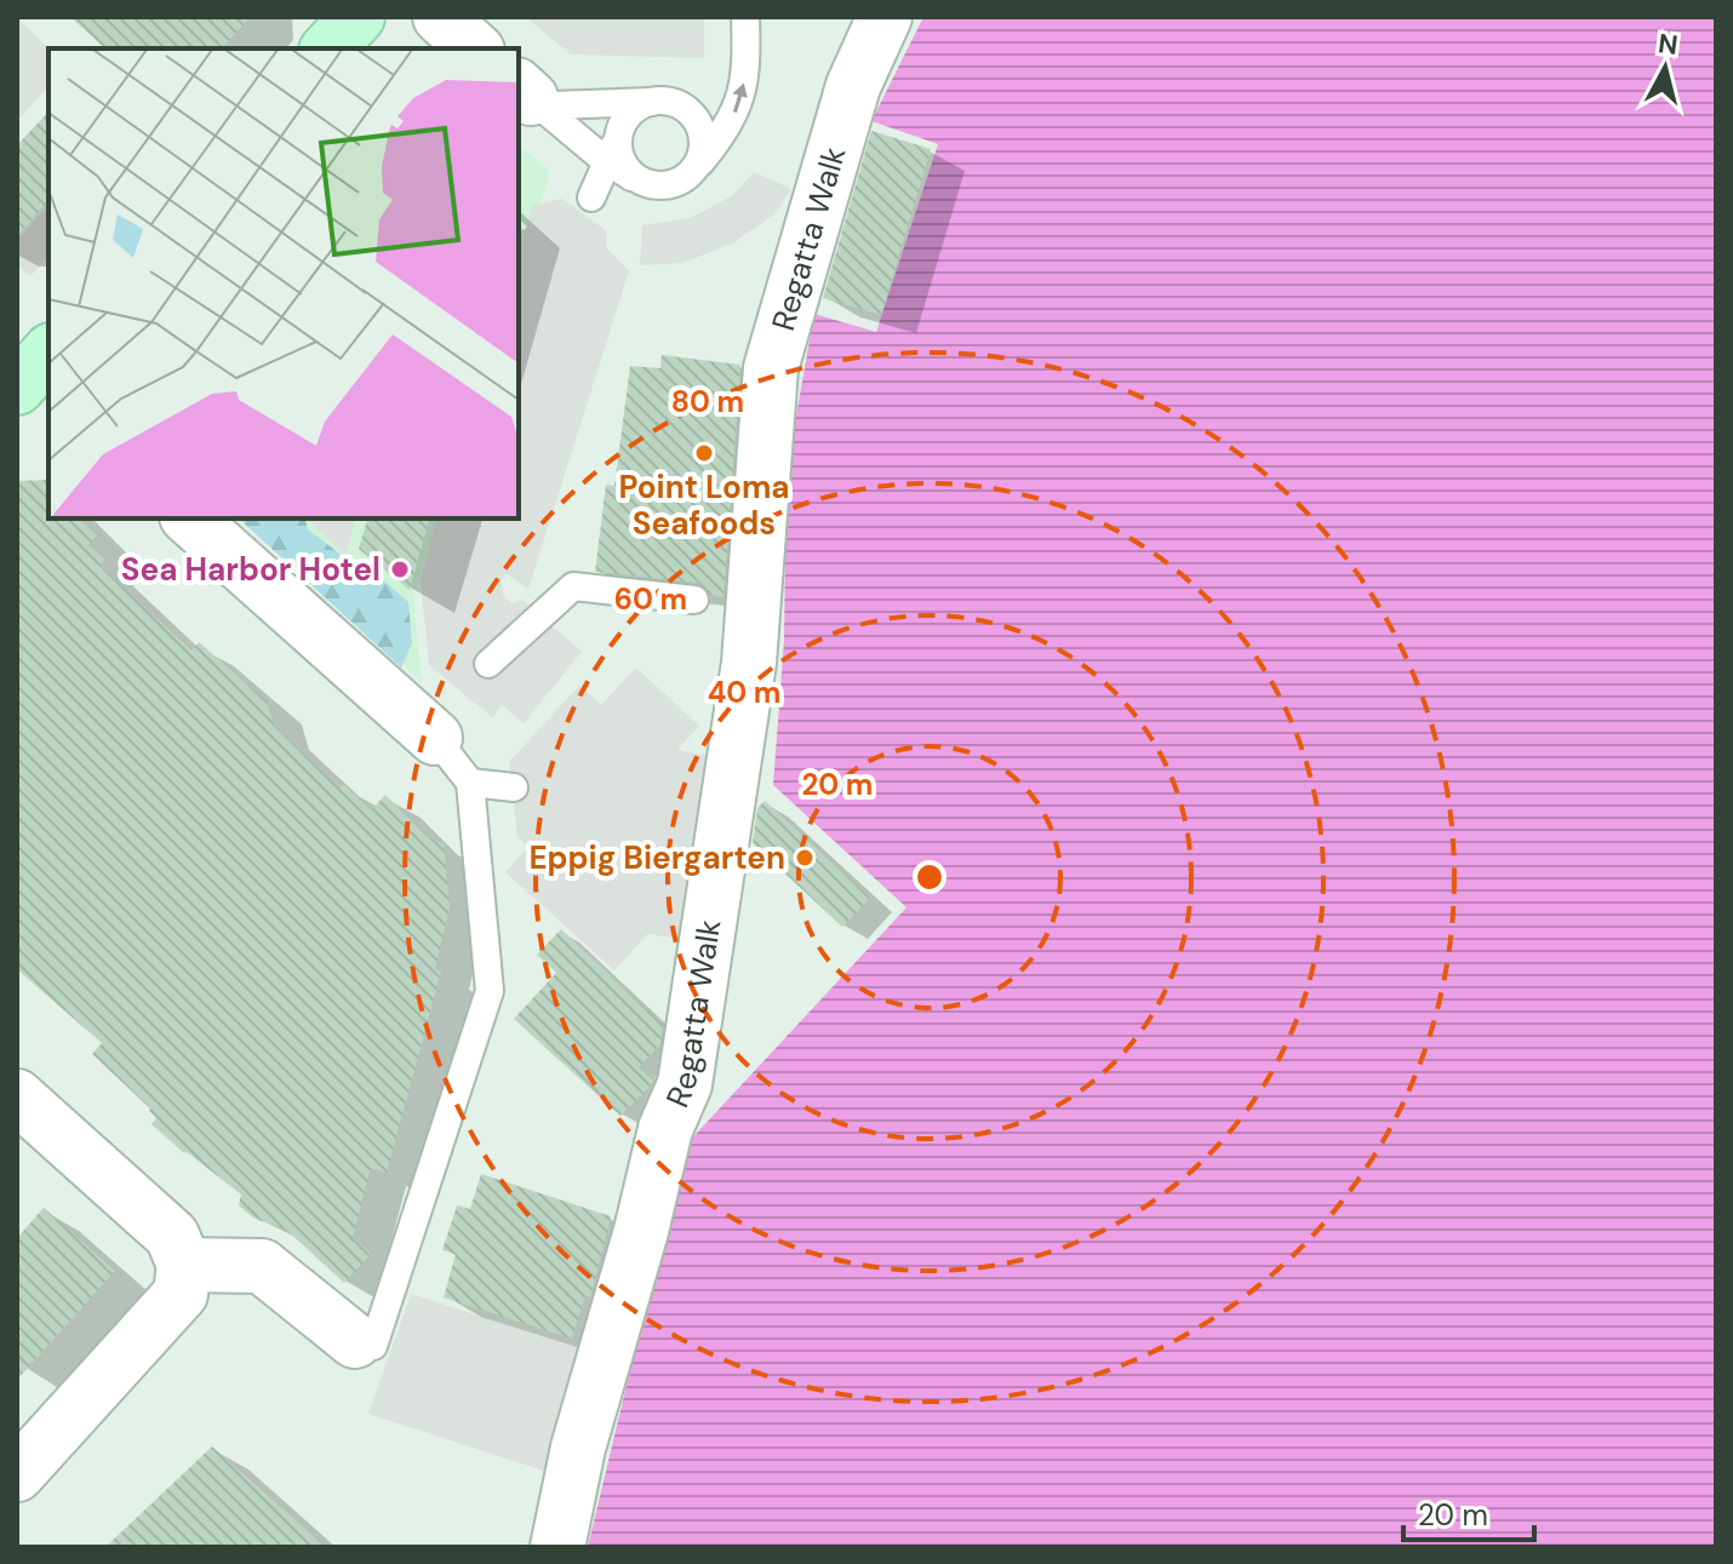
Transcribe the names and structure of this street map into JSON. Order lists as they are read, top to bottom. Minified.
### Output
{"streets":{"street":["Regatta Walk"]},"places":["Point Loma Seafoods","Sea Harbor Hotel","Eppig Biergarten"],"scale_bar":"20 m","north":"top","rings":["80 m","60 m","40 m","20 m"]}
